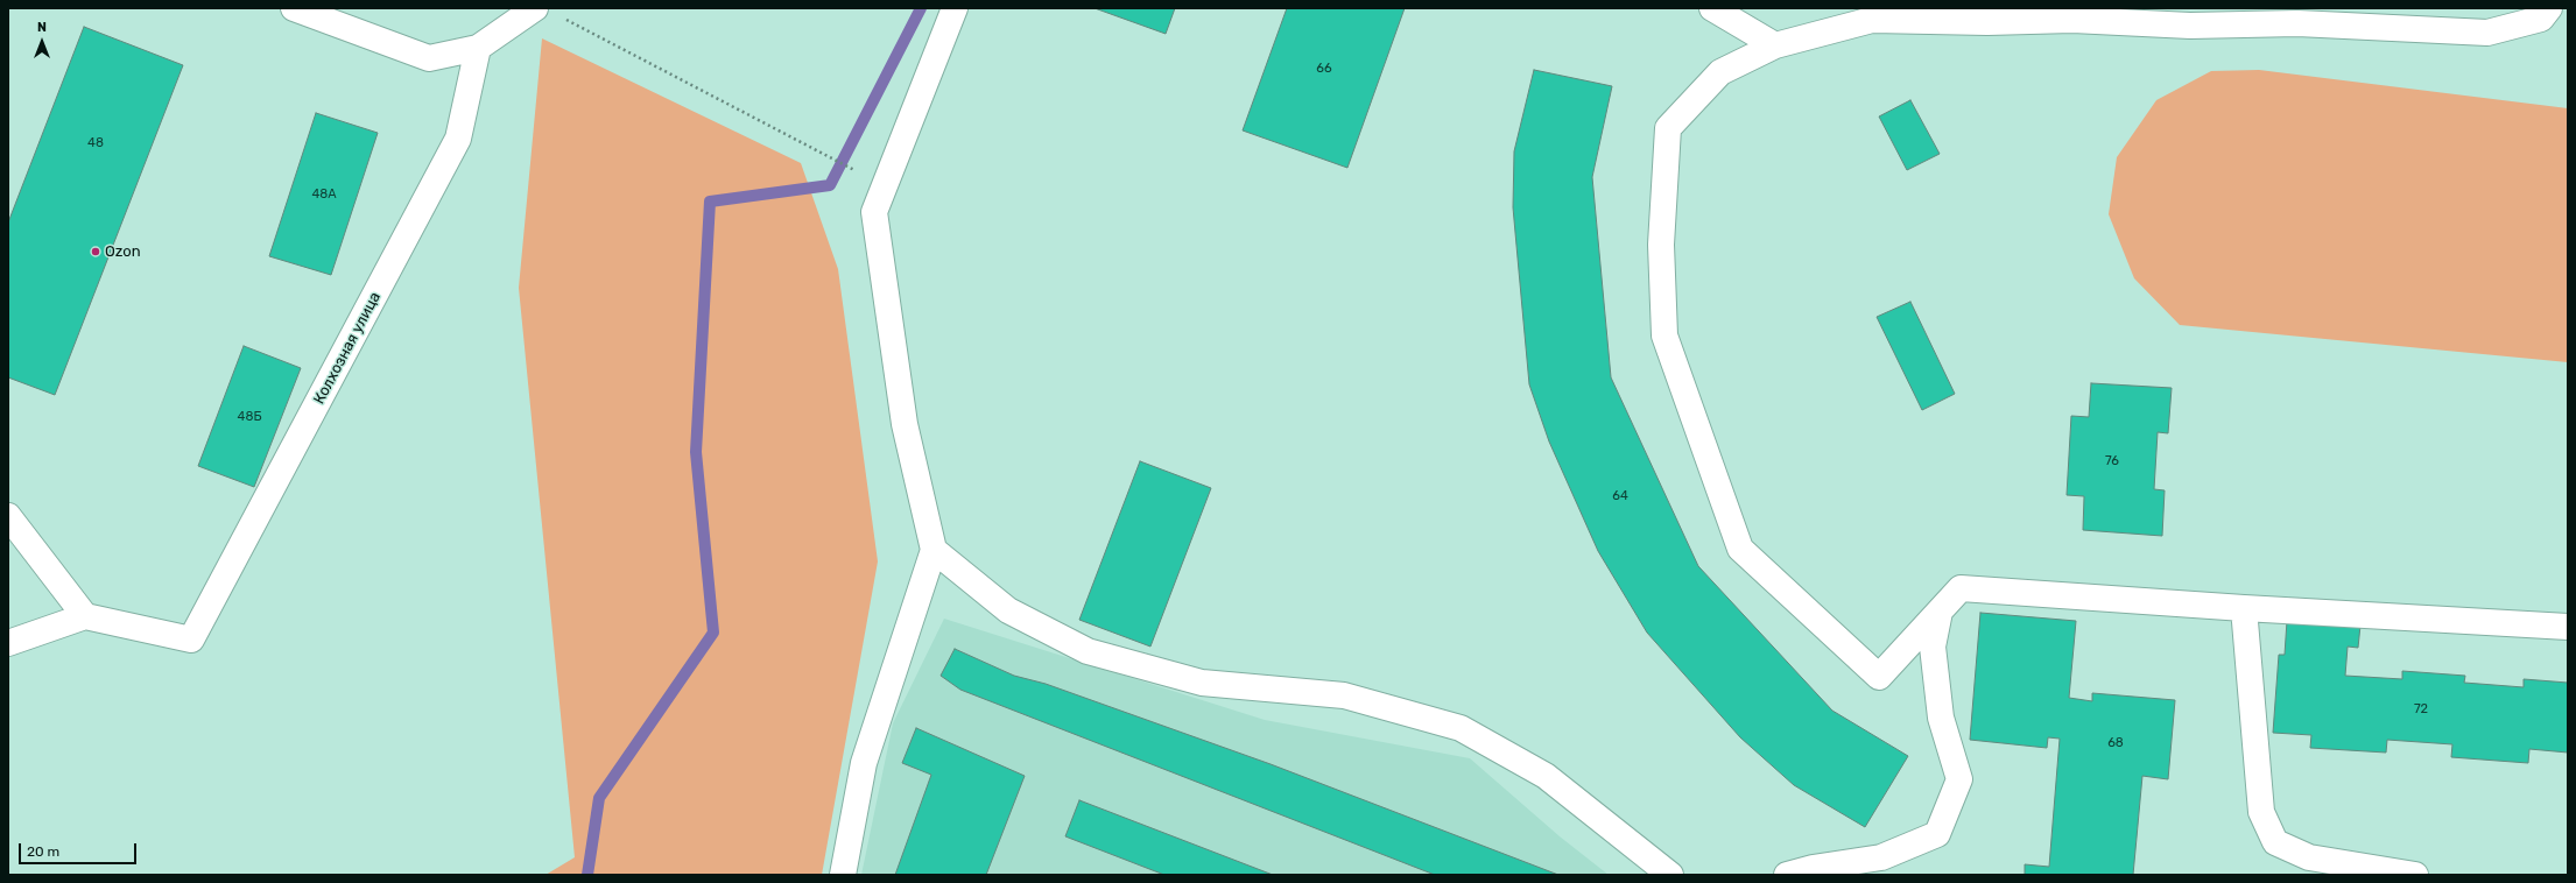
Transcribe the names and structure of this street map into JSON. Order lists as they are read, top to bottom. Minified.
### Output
{"streets":{"street":["Колхозная улица"]},"places":["Ozon"],"house_numbers":["66","48","48А","48Б","76","64","72","68"],"scale_bar":"20 m","north":"top"}
